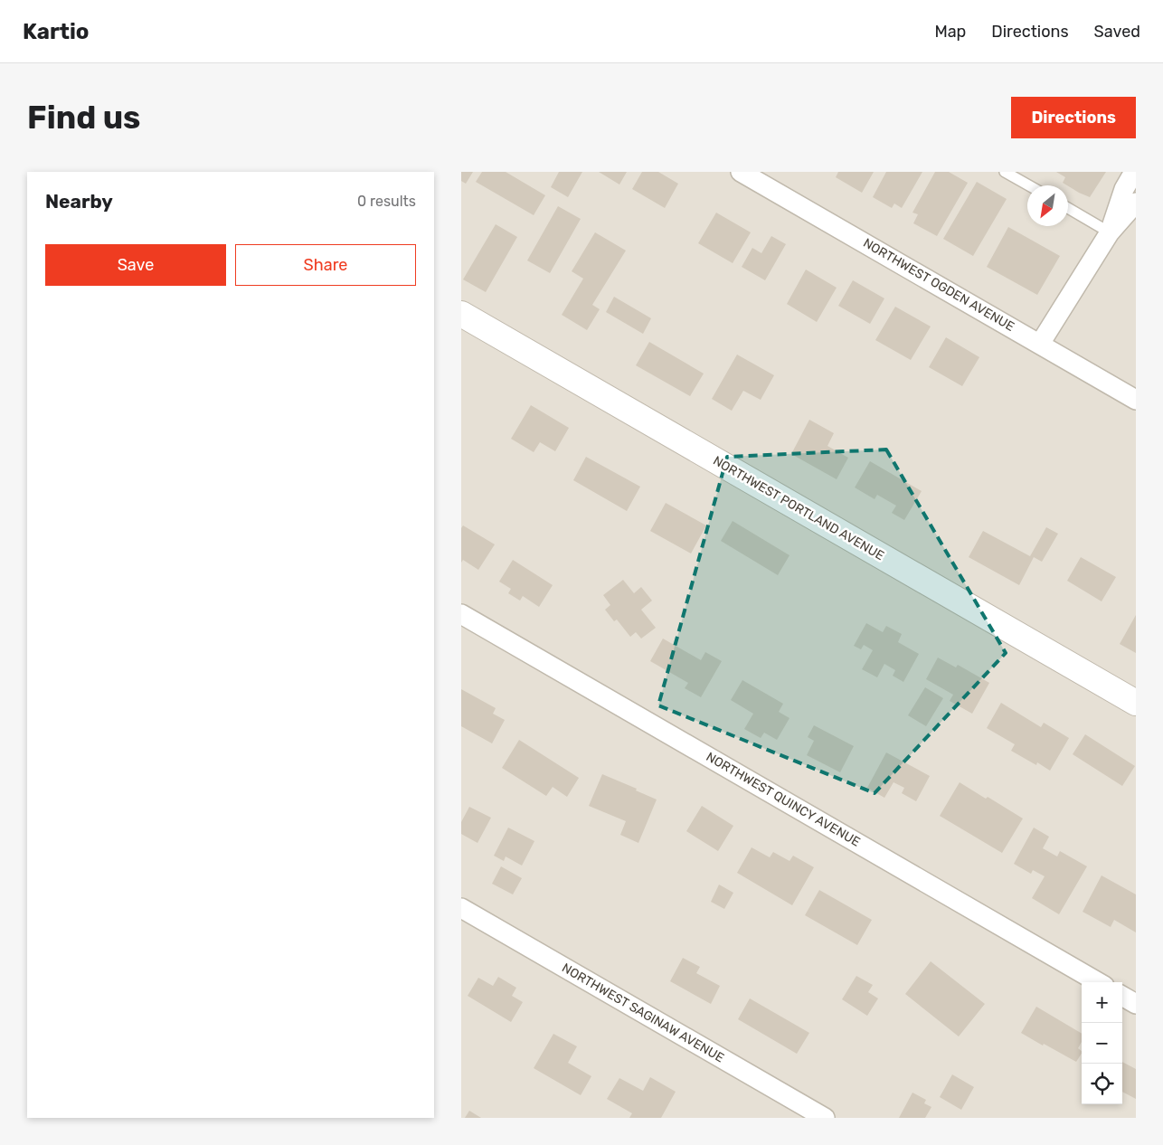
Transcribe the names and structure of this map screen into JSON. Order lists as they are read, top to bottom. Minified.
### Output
{"streets":{"street":["NORTHWEST OGDEN AVENUE","NORTHWEST PORTLAND AVENUE","NORTHWEST QUINCY AVENUE","NORTHWEST SAGINAW AVENUE"]},"north":"bottom left","page":{"header":"Kartio","nav":["Map","Directions","Saved"],"buttons":["Directions",["Save","Share"]],"title":"Find us","heading":["Nearby","0 results"],"map_buttons":["+","−"]}}
